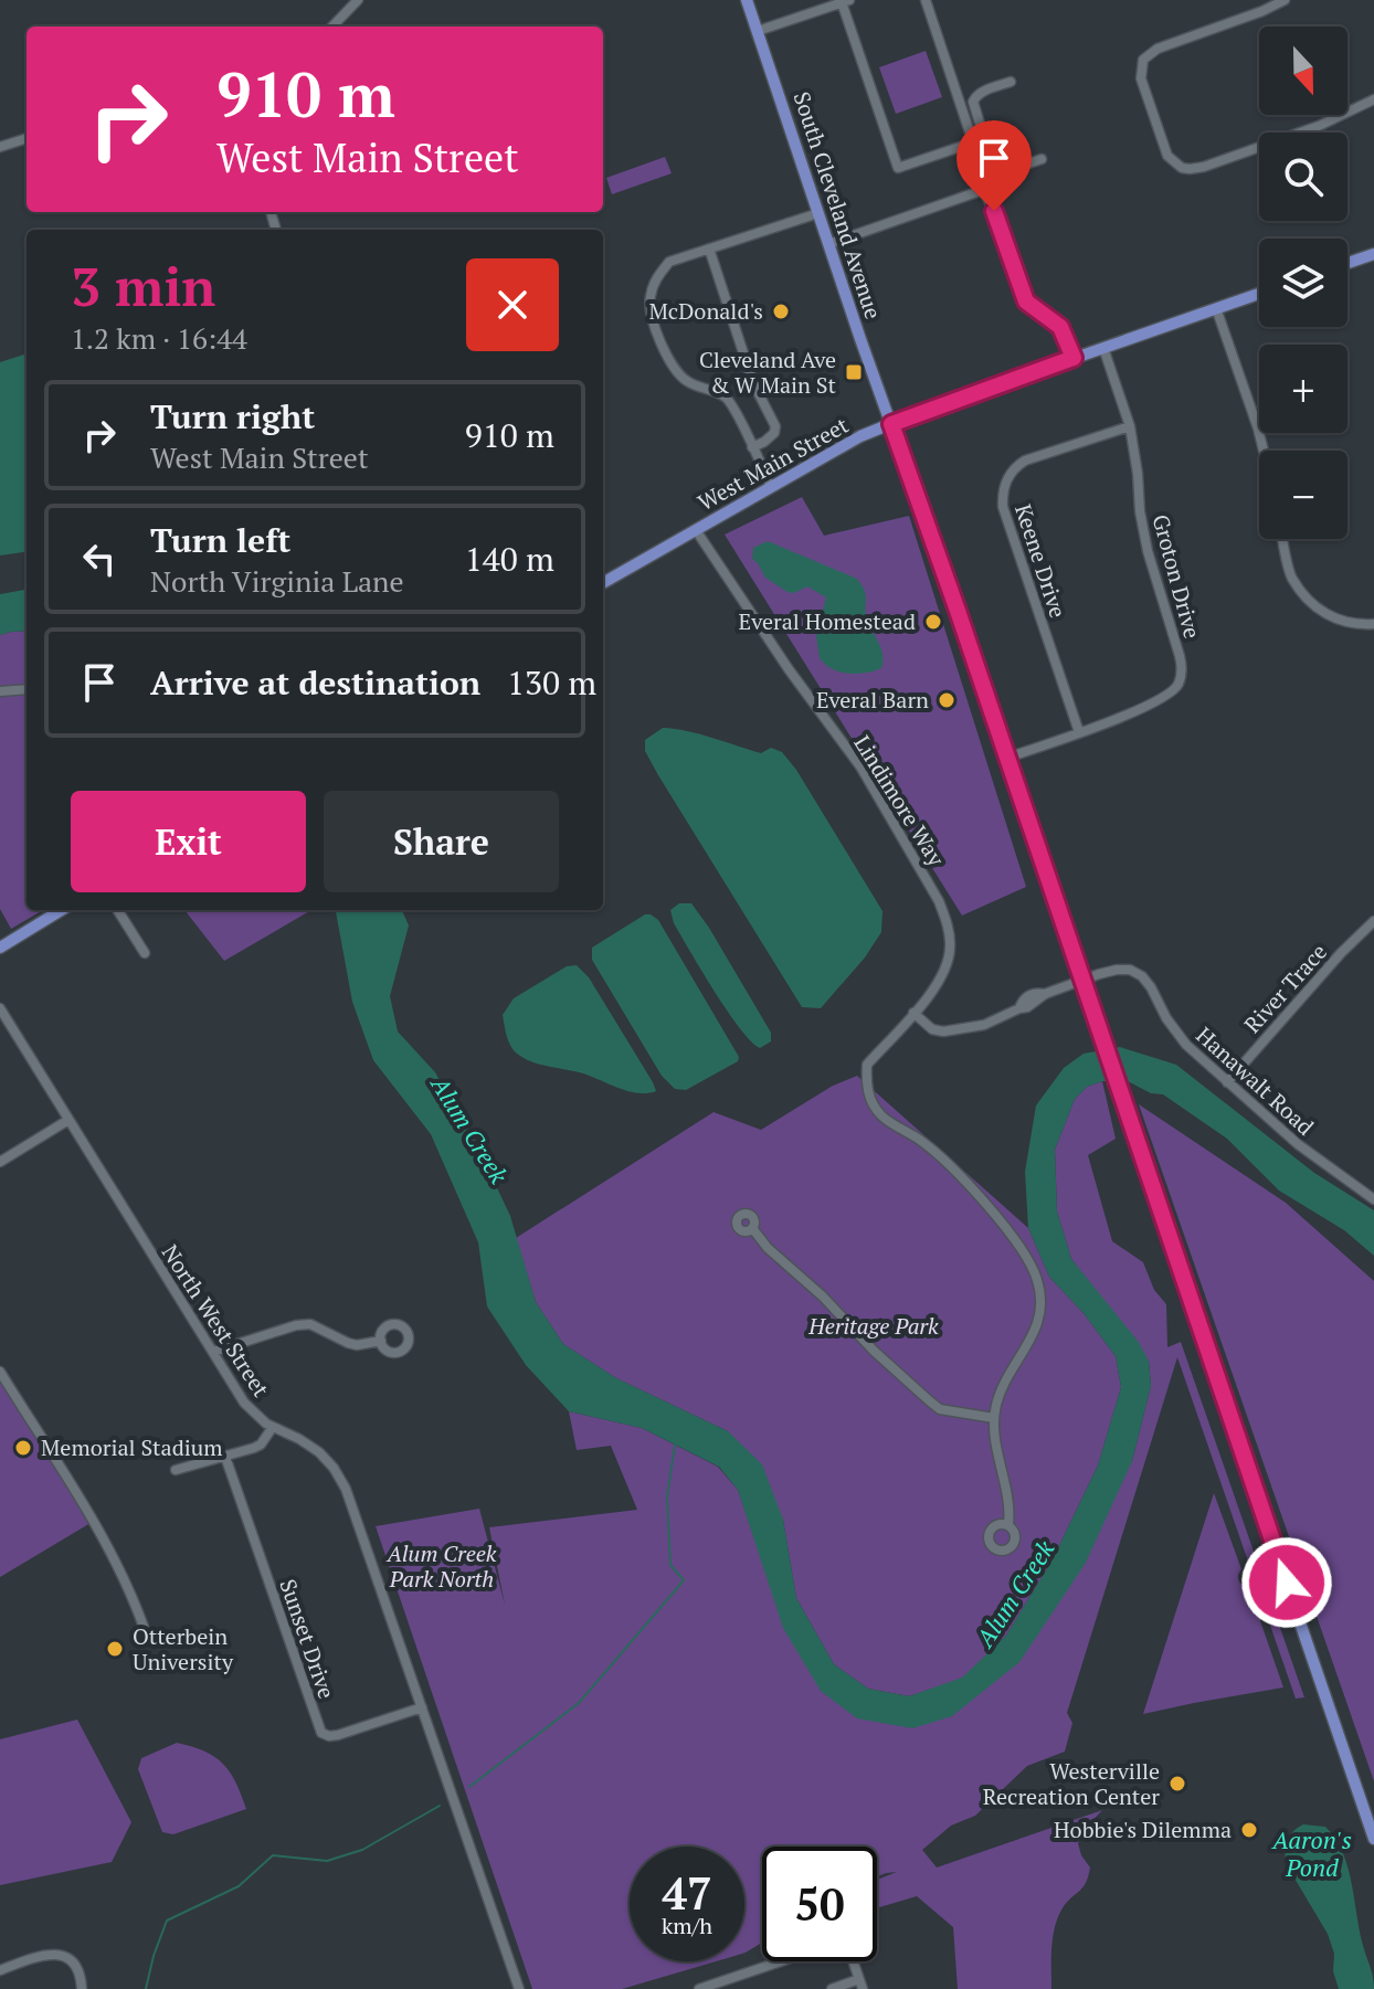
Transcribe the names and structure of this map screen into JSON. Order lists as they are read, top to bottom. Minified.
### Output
{"streets":{"main road":["South Cleveland Avenue","West Main Street"],"street":["Keene Drive","Groton Drive","Lindimore Way","River Trace","Hanawalt Road","North West Street","Sunset Drive"]},"crossings":[["South Cleveland Avenue","West Main Street"],["South Cleveland Avenue","Groton Drive"],["South Cleveland Avenue","Hanawalt Road"],["West Main Street","Groton Drive"],["West Main Street","Lindimore Way"],["Keene Drive","Groton Drive"],["Lindimore Way","Hanawalt Road"],["River Trace","Hanawalt Road"],["North West Street","Sunset Drive"]],"water":["Alum Creek","Aaron's Pond"],"parks":["Heritage Park","Alum Creek Park North"],"places":{"other":["McDonald's","Everal Homestead","Everal Barn","Memorial Stadium","Otterbein University","Westerville Recreation Center","Hobbie's Dilemma"],"transit":["Cleveland Ave & W Main St"]},"north":"bottom","page":{"map_buttons":["+","−"],"turn":["910 m","West Main Street"],"heading":["3 min","1.2 km · 16:44"],"list":[{"name":"Turn right","note":"West Main Street","value":"910 m"},{"name":"Turn left","note":"North Virginia Lane","value":"140 m"},{"name":"Arrive at destination","value":"130 m"}],"buttons":["Exit","Share"],"speed":"47 km/h","limit":"50"}}
